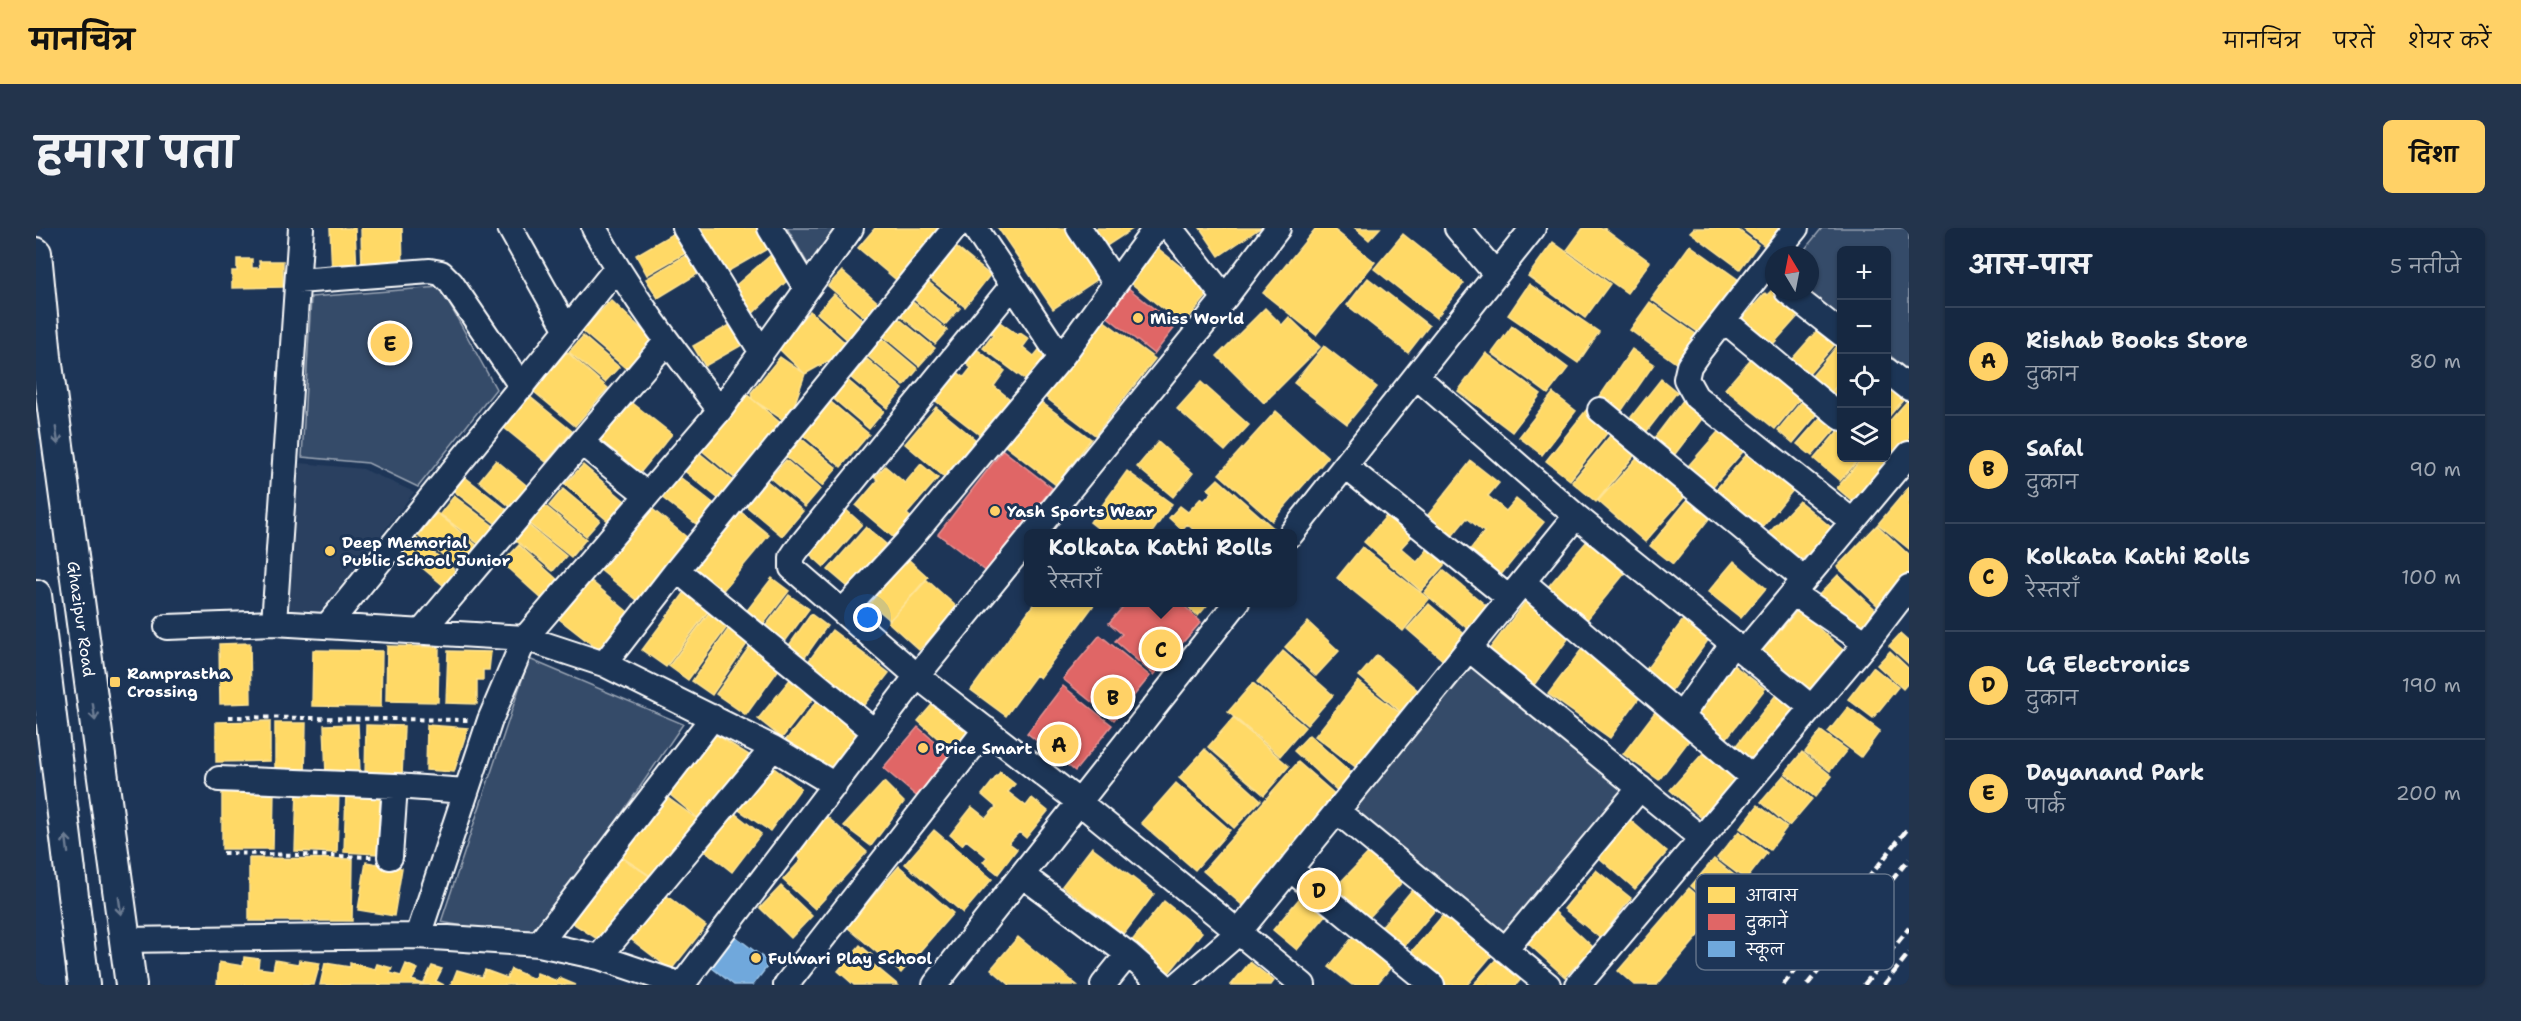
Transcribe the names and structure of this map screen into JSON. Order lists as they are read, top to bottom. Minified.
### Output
{"streets":{"main road":["Ghazipur Road"]},"places":{"other":["Miss World","Yash Sports Wear","Deep Memorial Public School Junior","Price Smart","Fulwari Play School"],"transit":["Ramprastha Crossing"]},"legend":["आवास","दुकानें","स्कूल"],"north":"top","page":{"header":"मानचित्र","nav":["मानचित्र","परतें","शेयर करें"],"title":"हमारा पता","buttons":"दिशा","heading":["आस-पास","5 नतीजे"],"map_buttons":["+","−"],"list":[{"mark":"A","name":"Rishab Books Store","note":"दुकान","value":"80 m"},{"mark":"B","name":"Safal","note":"दुकान","value":"90 m"},{"mark":"C","name":"Kolkata Kathi Rolls","note":"रेस्तराँ","value":"100 m"},{"mark":"D","name":"LG Electronics","note":"दुकान","value":"190 m"},{"mark":"E","name":"Dayanand Park","note":"पार्क","value":"200 m"}],"pins":["E","C","B","A","D"],"popup":["Kolkata Kathi Rolls","रेस्तराँ"]}}
